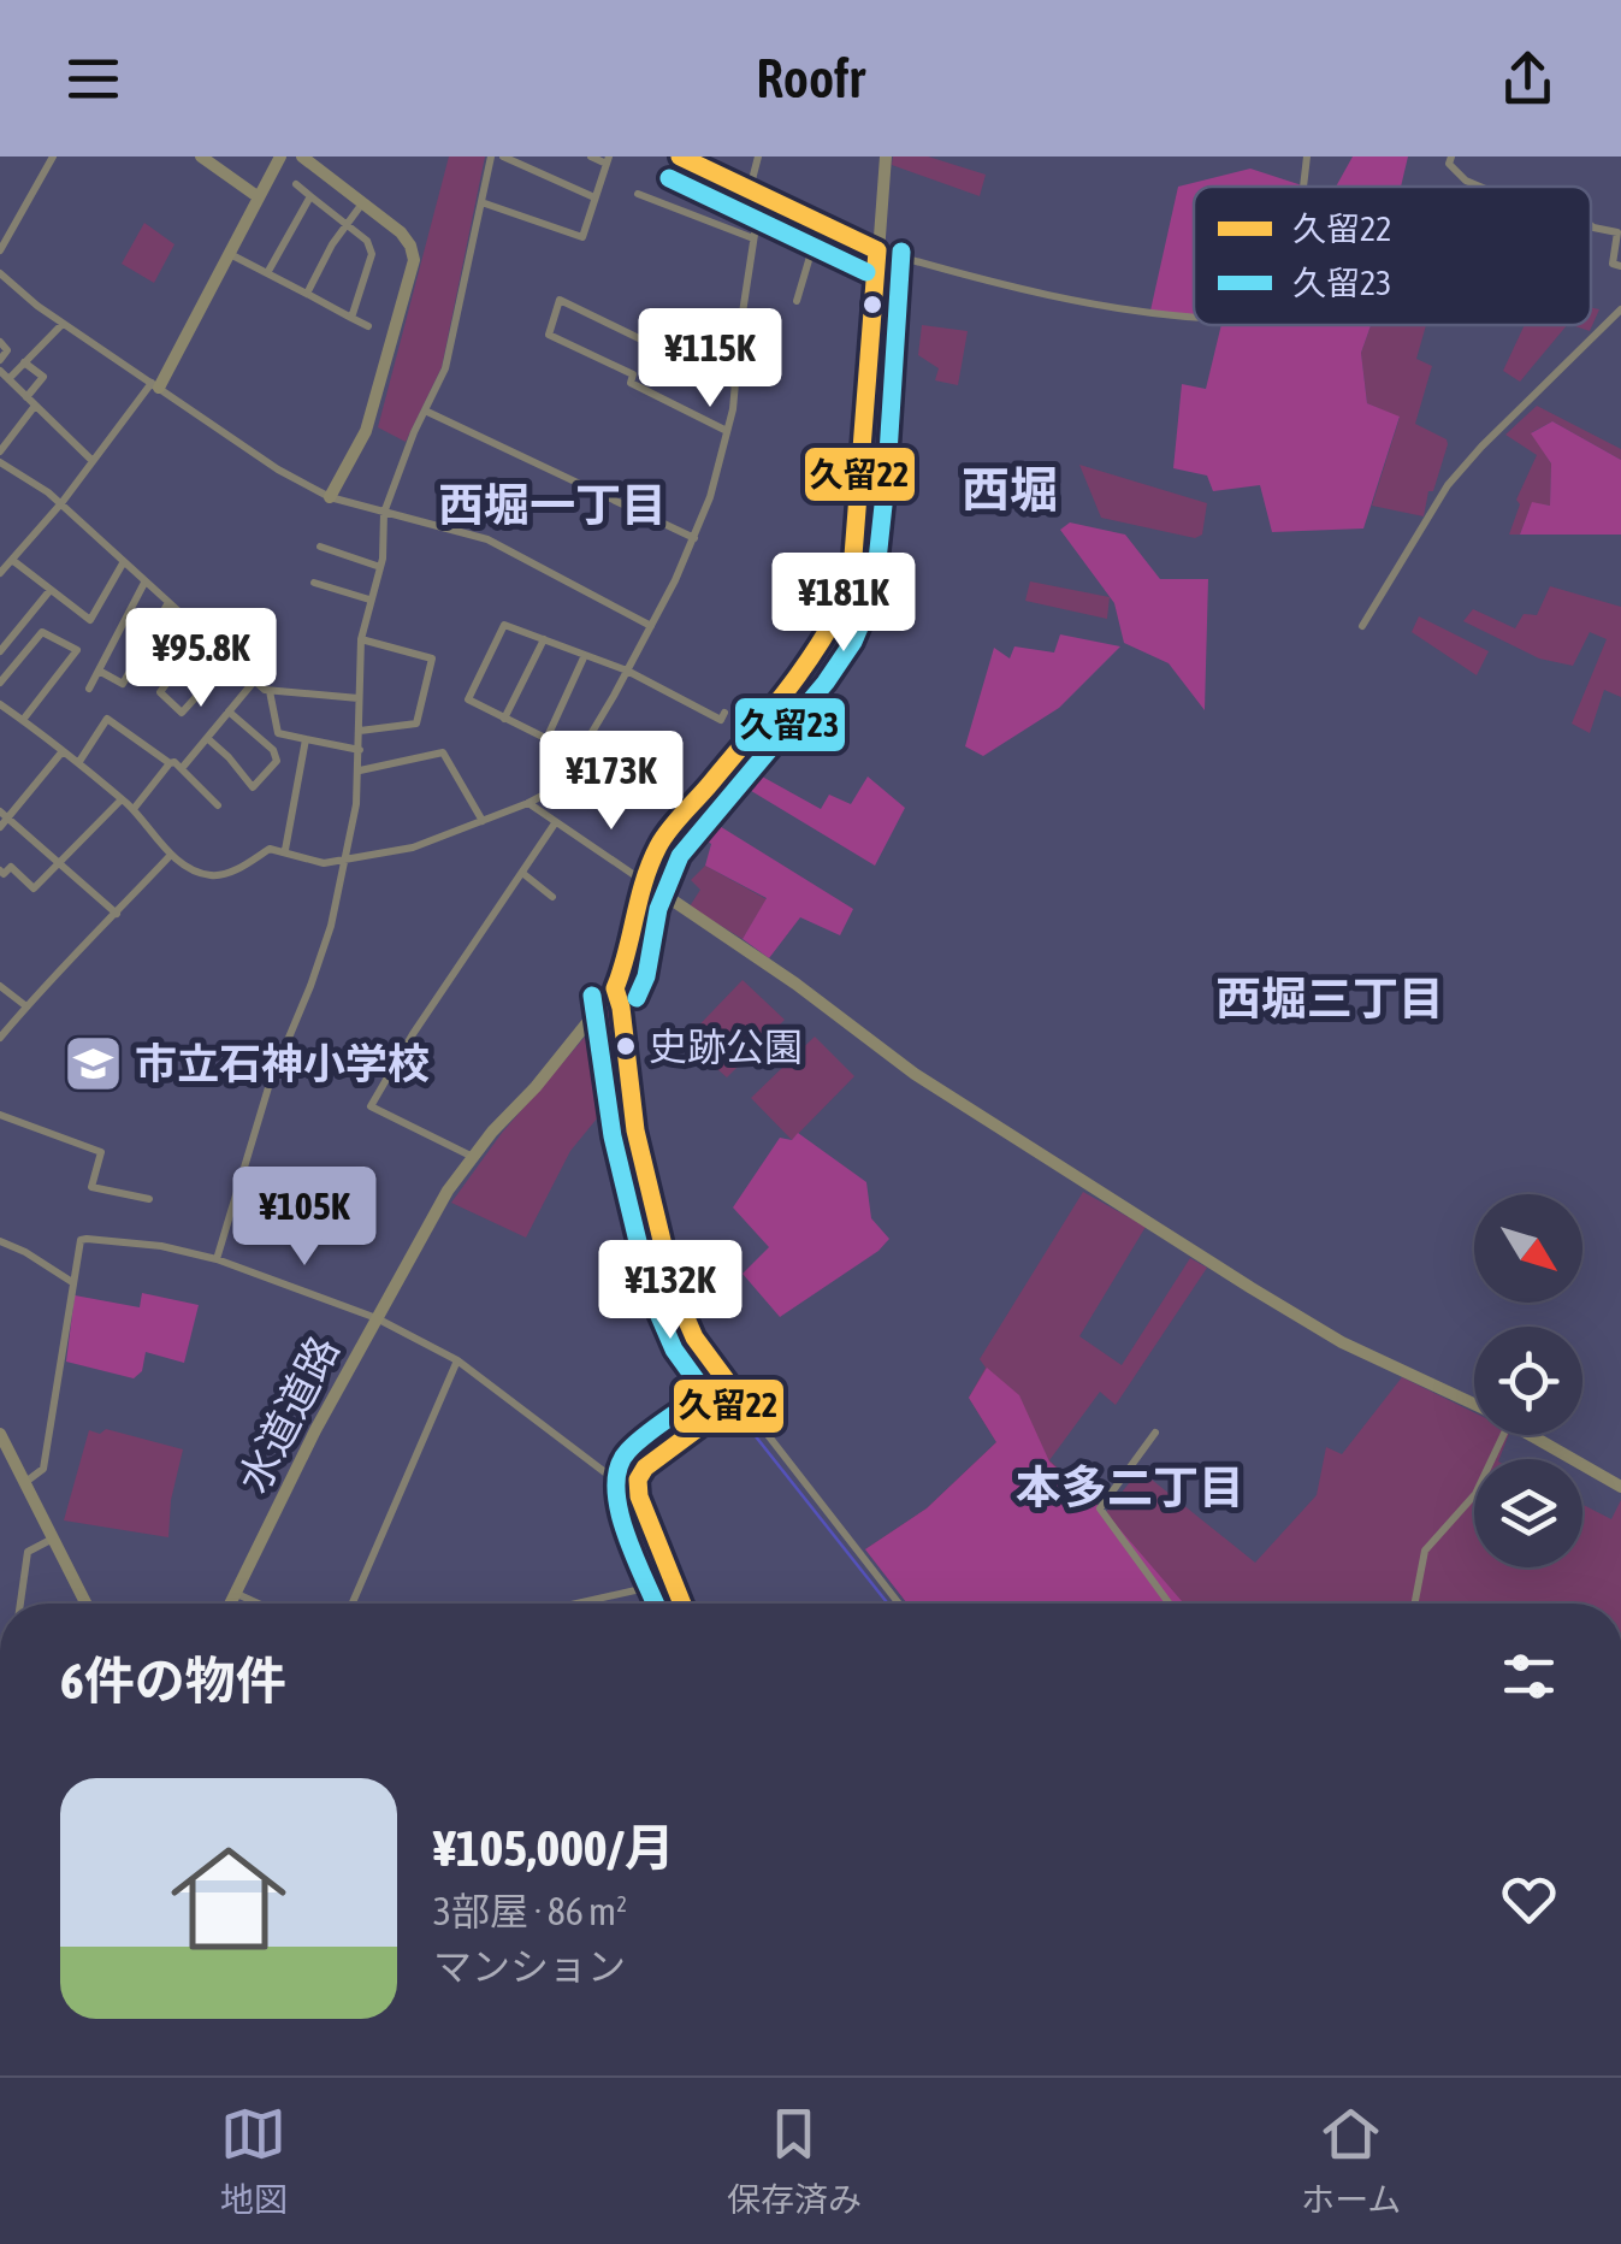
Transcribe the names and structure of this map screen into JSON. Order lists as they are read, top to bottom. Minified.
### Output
{"streets":{"street":["水道道路"]},"districts":["西堀","西堀一丁目","西堀三丁目","本多二丁目"],"places":{"other":["史跡公園"],"school or university":["市立石神小学校"]},"lines":["transit line 久留22","transit line 久留23"],"legend":["久留22","久留23"],"north":"bottom right","page":{"header":"Roofr","price":["¥115K","¥181K","¥95.8K","¥173K","¥105K","¥132K"],"heading":"6件の物件","list":[{"name":"¥105,000/月","note":"3部屋 · 86 m² · マンション"}],"tabs":["地図","保存済み","ホーム"]}}
